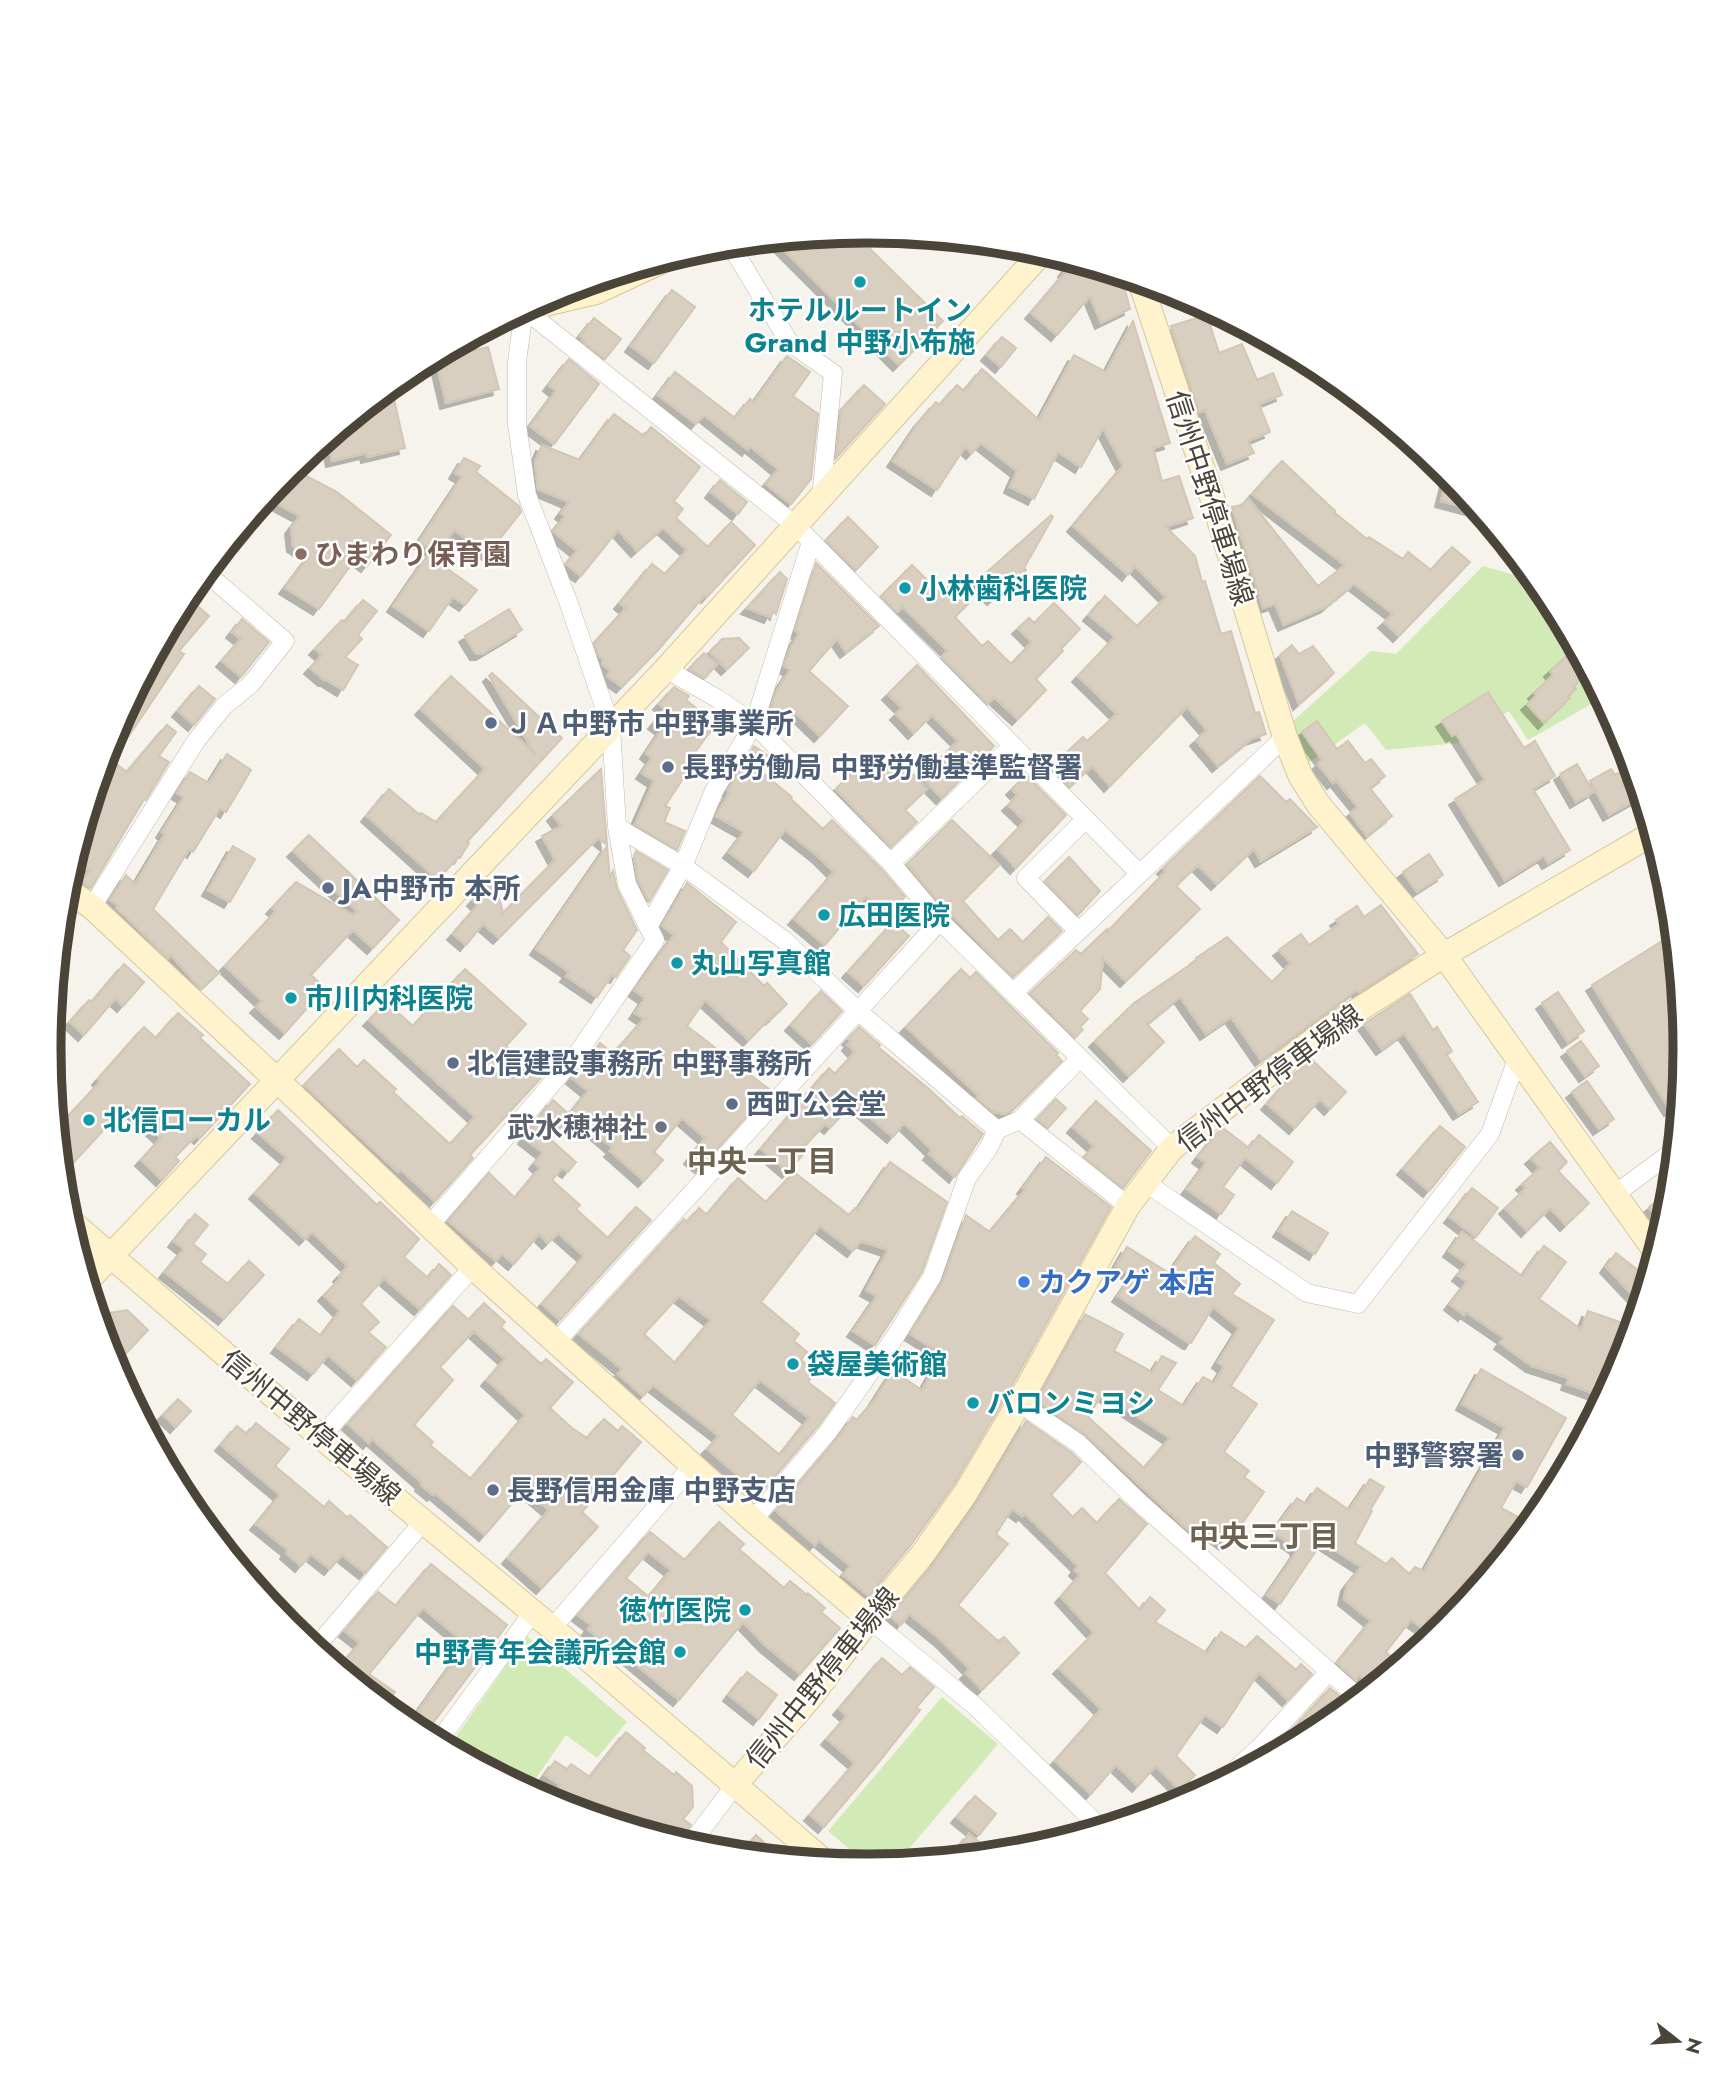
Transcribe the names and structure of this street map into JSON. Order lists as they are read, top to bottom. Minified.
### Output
{"streets":{"street":["信州中野停車場線"]},"districts":["中央一丁目","中央三丁目"],"places":["ホテルルートイン Grand 中野小布施","ひまわり保育園","小林歯科医院","ＪＡ中野市 中野事業所","長野労働局 中野労働基準監督署","JA中野市 本所","広田医院","丸山写真館","市川内科医院","北信建設事務所 中野事務所","西町公会堂","北信ローカル","武水穂神社","カクアゲ 本店","袋屋美術館","バロンミヨシ","中野警察署","長野信用金庫 中野支店","徳竹医院","中野青年会議所会館"],"north":"right"}
